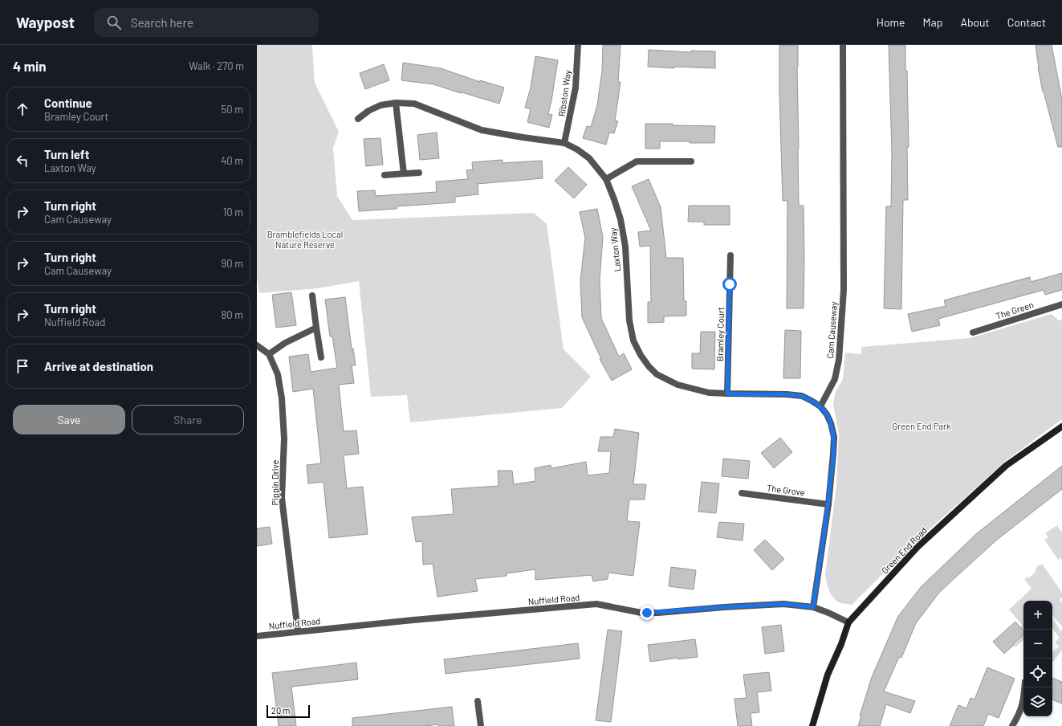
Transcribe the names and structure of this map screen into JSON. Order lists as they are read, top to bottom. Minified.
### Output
{"streets":{"street":["Ribston Way","Laxton Way","The Green","Cam Causeway","Bramley Court","Pippin Drive","The Grove","Green End Road","Nuffield Road"]},"crossings":[["Ribston Way","Laxton Way"],["Laxton Way","Cam Causeway"],["Laxton Way","Bramley Court"],["Pippin Drive","Nuffield Road"],["Green End Road","Nuffield Road"]],"parks":["Bramblefields Local Nature Reserve","Green End Park"],"scale_bar":"20 m","page":{"header":"Waypost","search":"Search here","nav":["Home","Map","About","Contact"],"heading":["4 min","Walk · 270 m"],"list":[["Continue","Bramley Court","50 m"],["Turn left","Laxton Way","40 m"],["Turn right","Cam Causeway","10 m"],["Turn right","Cam Causeway","90 m"],["Turn right","Nuffield Road","80 m"],"Arrive at destination"],"buttons":["Save","Share"],"map_buttons":["+","−"],"scale":"20 m"}}
